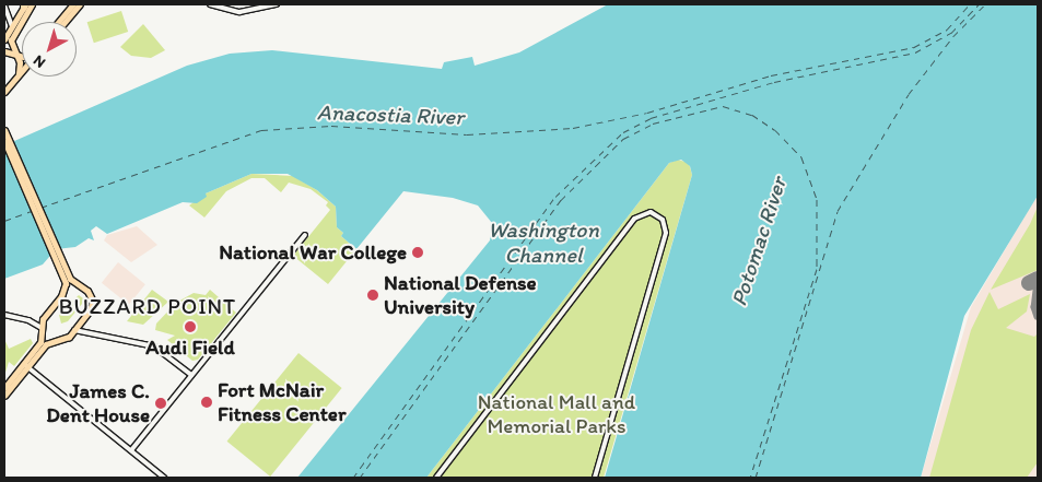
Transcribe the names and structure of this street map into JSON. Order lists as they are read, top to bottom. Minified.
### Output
{"districts":["BUZZARD POINT"],"water":["Anacostia River","Washington Channel","Potomac River"],"parks":["National Mall and Memorial Parks"],"places":["National War College","National Defense University","Audi Field","Fort McNair Fitness Center","James C. Dent House"],"north":"bottom left"}
